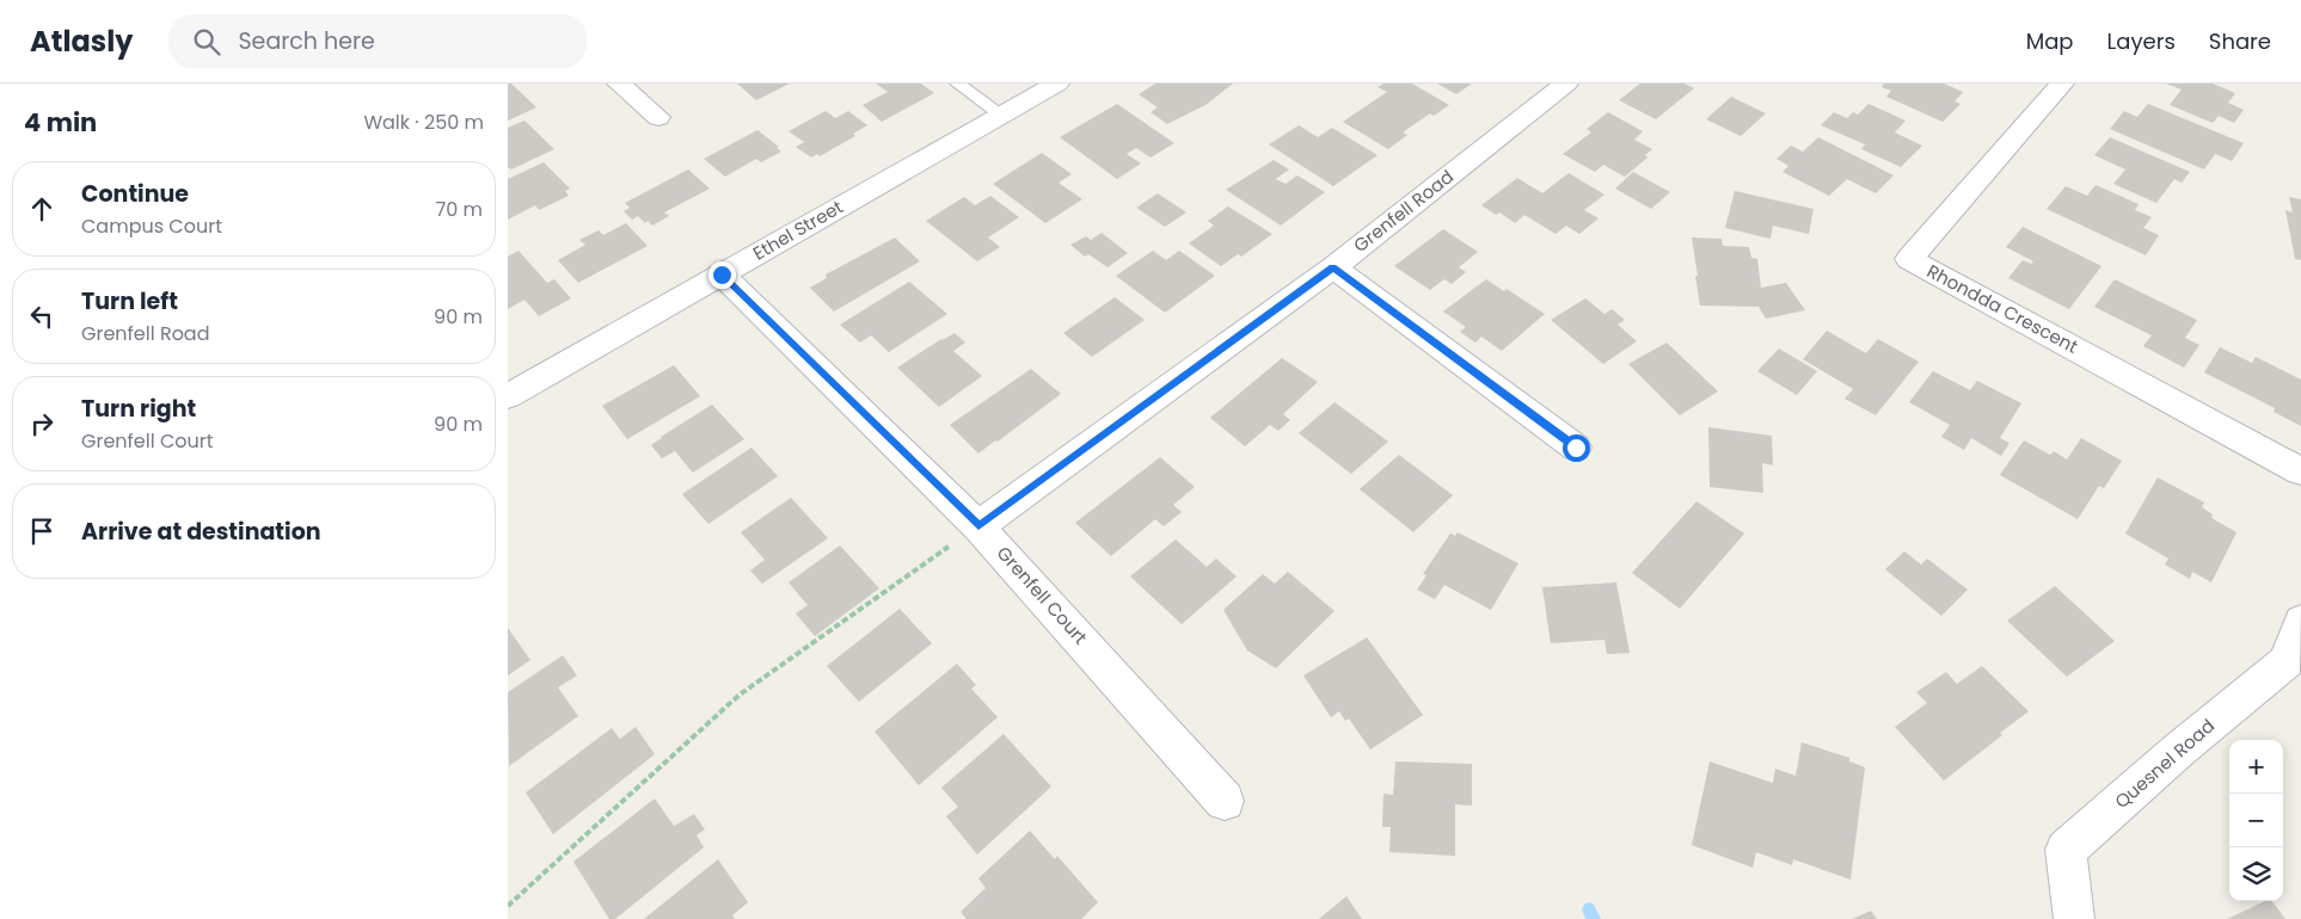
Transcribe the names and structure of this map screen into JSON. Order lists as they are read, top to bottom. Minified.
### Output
{"streets":{"street":["Grenfell Road","Ethel Street","Rhondda Crescent","Grenfell Court","Quesnel Road"]},"crossings":[["Grenfell Road","Grenfell Court"],["Ethel Street","Grenfell Court"]],"page":{"header":"Atlasly","search":"Search here","nav":["Map","Layers","Share"],"heading":["4 min","Walk · 250 m"],"list":[["Continue","Campus Court","70 m"],["Turn left","Grenfell Road","90 m"],["Turn right","Grenfell Court","90 m"],"Arrive at destination"],"map_buttons":["+","−"]}}
